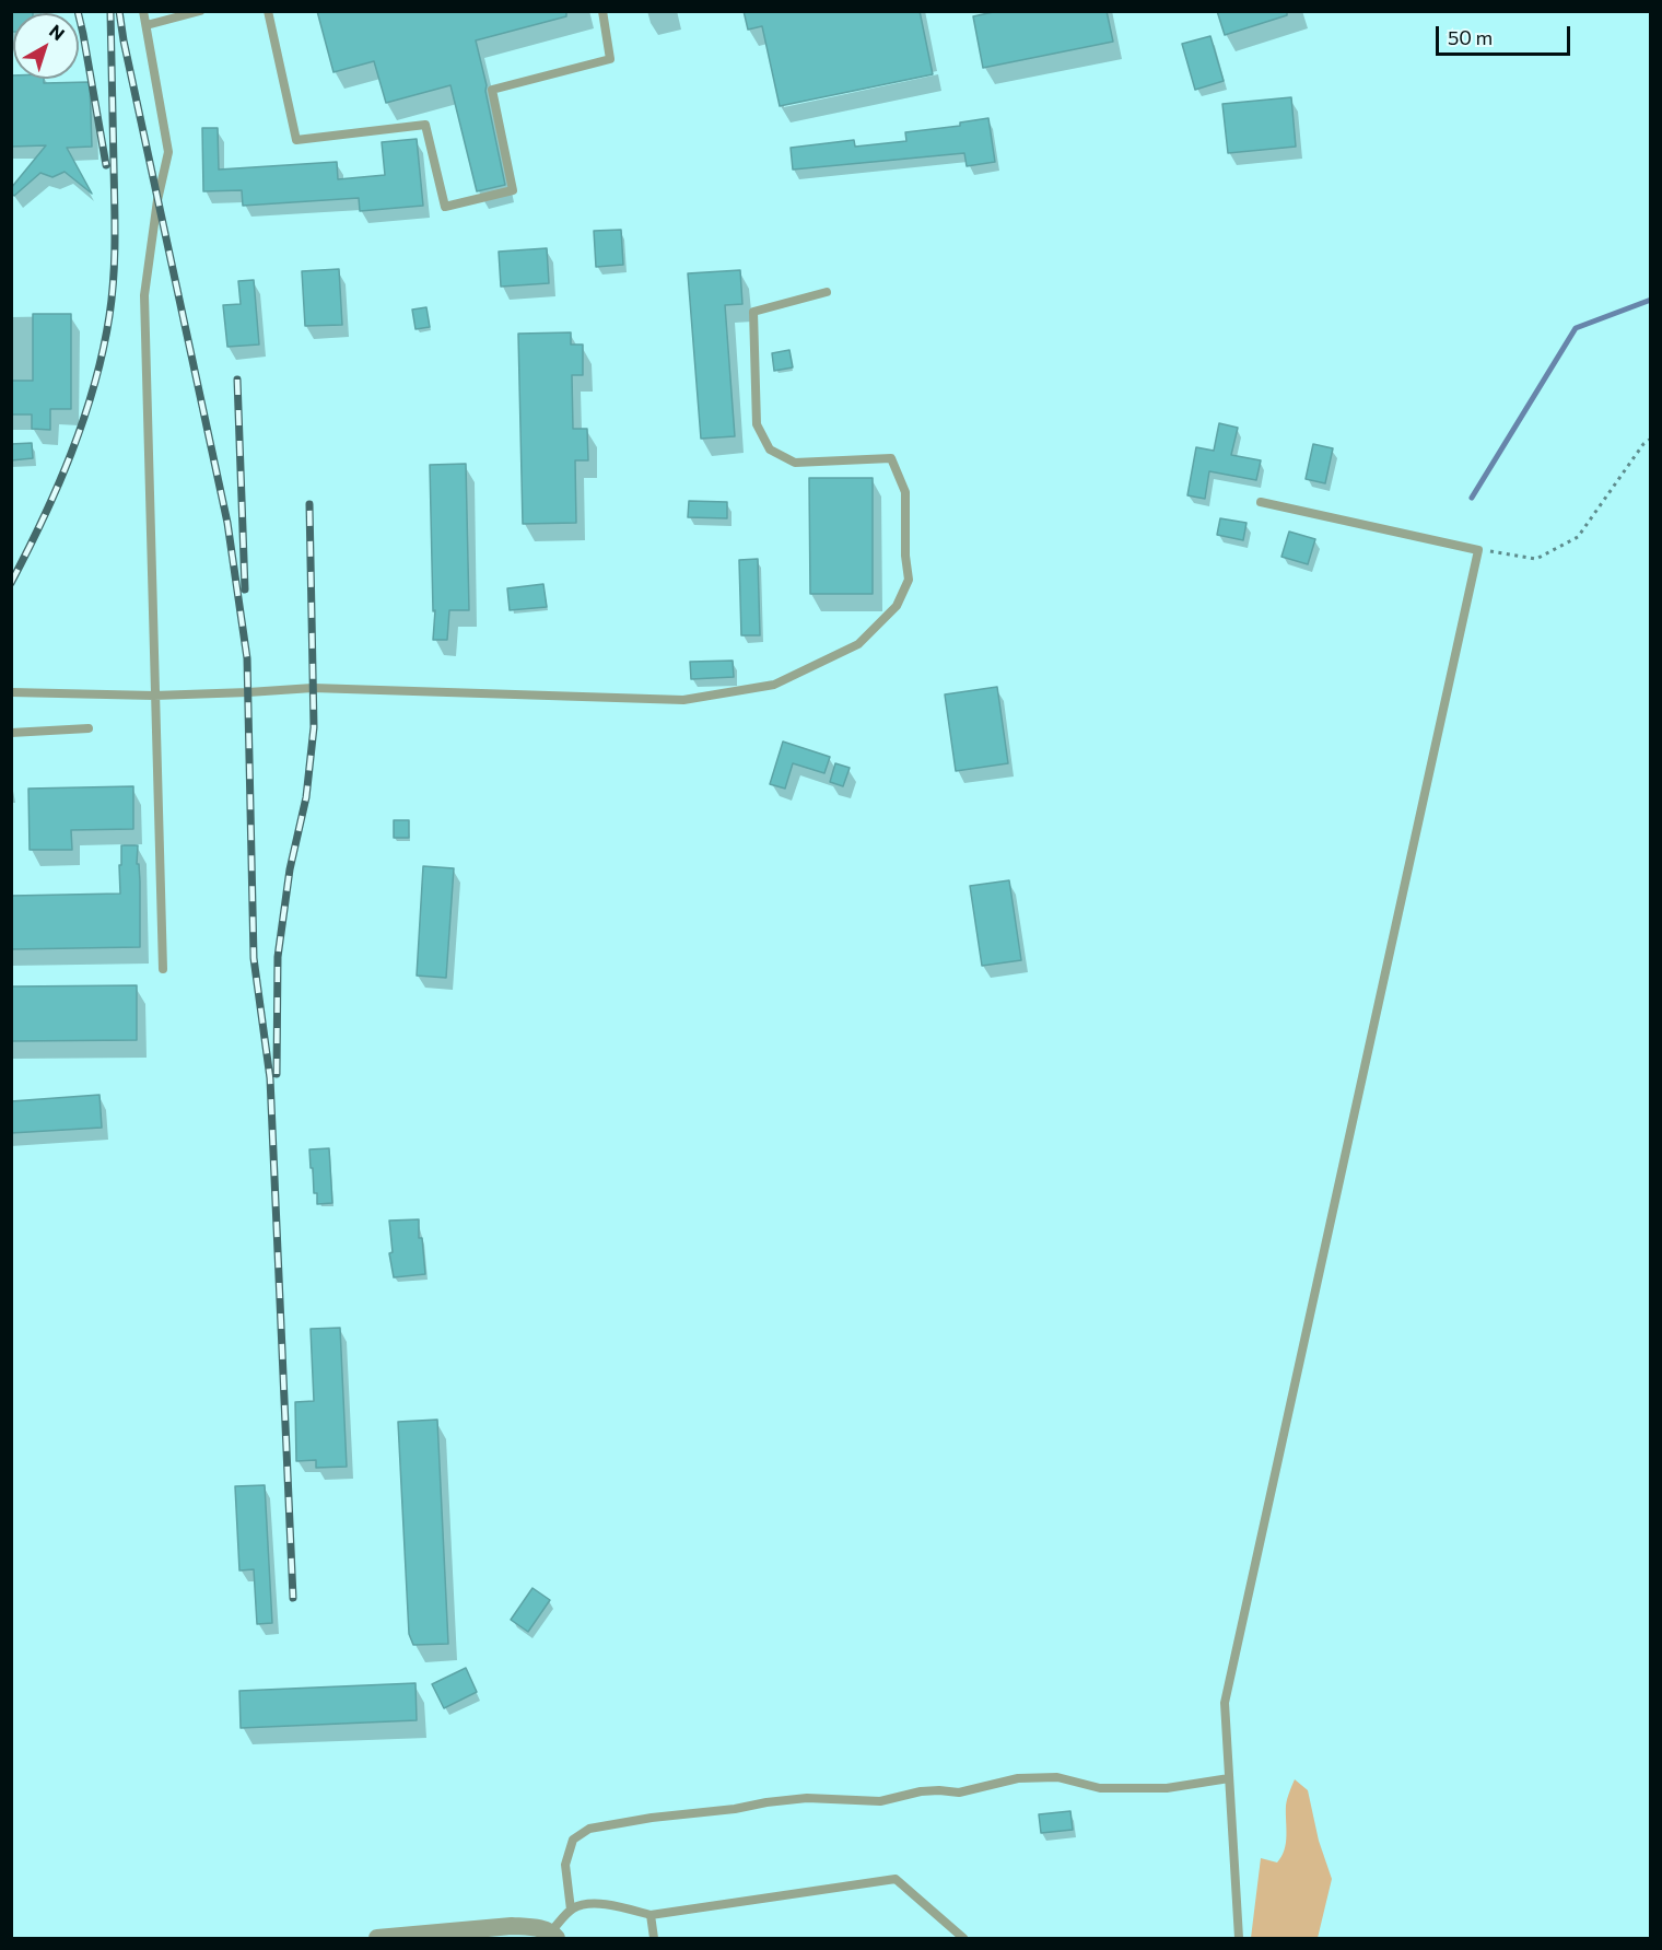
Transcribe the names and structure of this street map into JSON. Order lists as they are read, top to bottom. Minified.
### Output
{"scale_bar":"50 m","north":"top right"}
